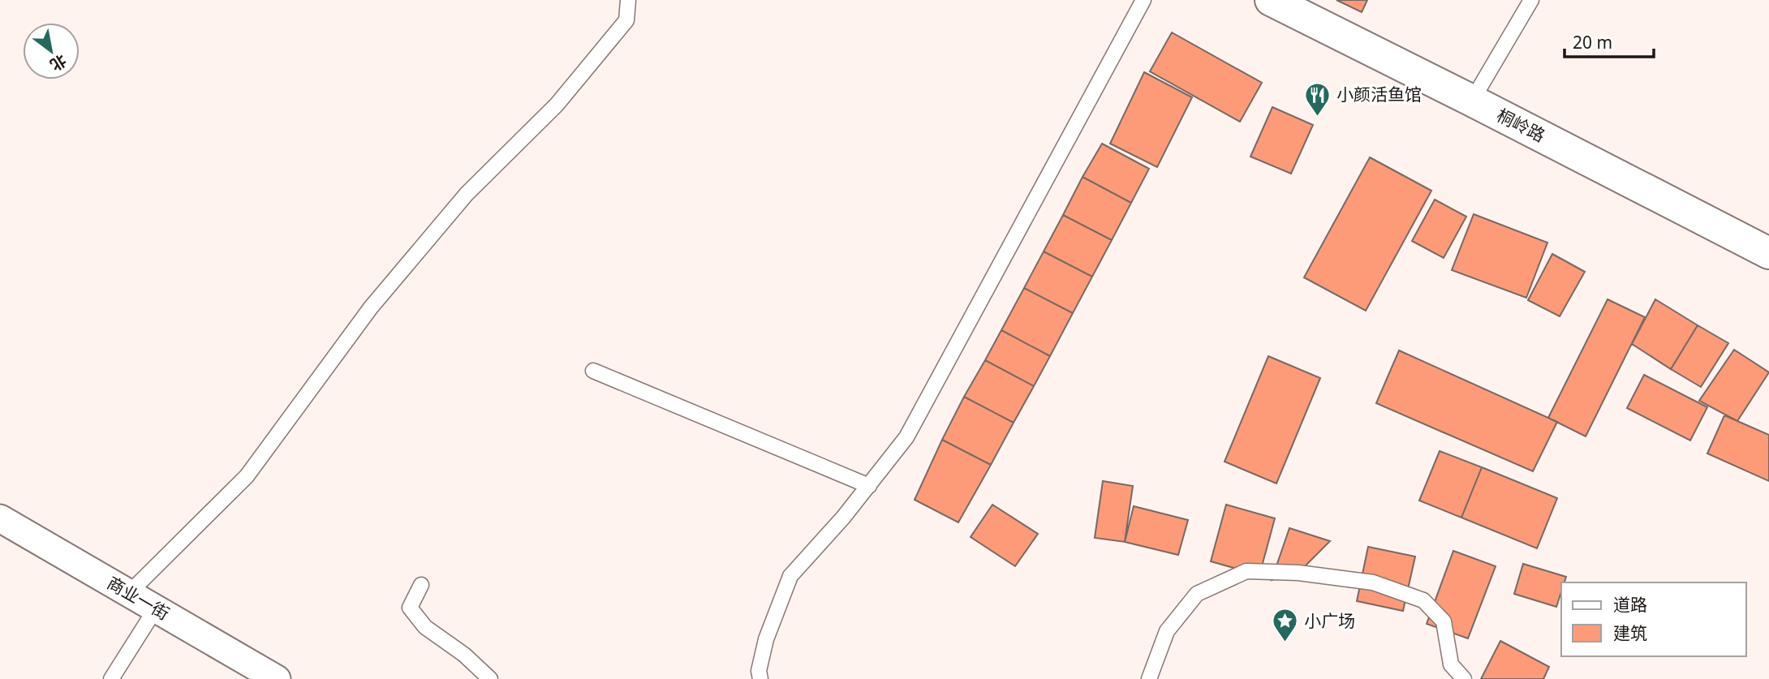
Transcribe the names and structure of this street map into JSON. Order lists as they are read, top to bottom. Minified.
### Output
{"streets":{"main road":["桐岭路"],"street":["商业一街"]},"places":{"restaurant":["小颜活鱼馆"],"place":["小广场"]},"legend":["道路","建筑"],"scale_bar":"20 m","north":"bottom right"}
